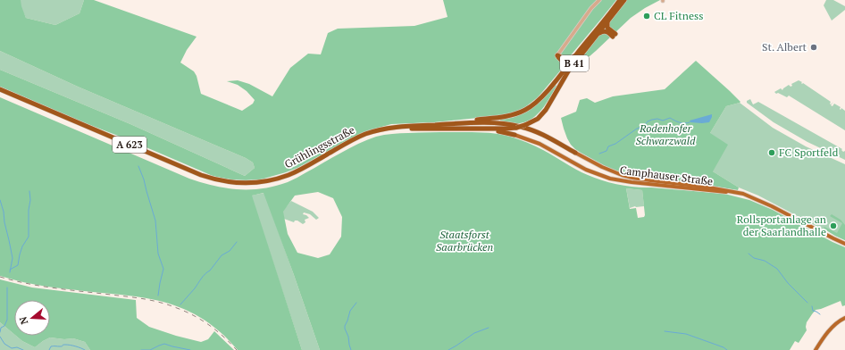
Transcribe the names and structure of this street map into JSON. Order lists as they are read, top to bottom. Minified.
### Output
{"streets":{"highway":["B 41","A 623","Grühlingsstraße","Camphauser Straße"]},"crossings":[["B 41","A 623"],["B 41","Grühlingsstraße"],["B 41","Camphauser Straße"],["A 623","Camphauser Straße"]],"parks":["Rodenhofer Schwarzwald","Staatsforst Saarbrücken"],"places":["CL Fitness","St. Albert","FC Sportfeld","Rollsportanlage an der Saarlandhalle"],"north":"left"}
